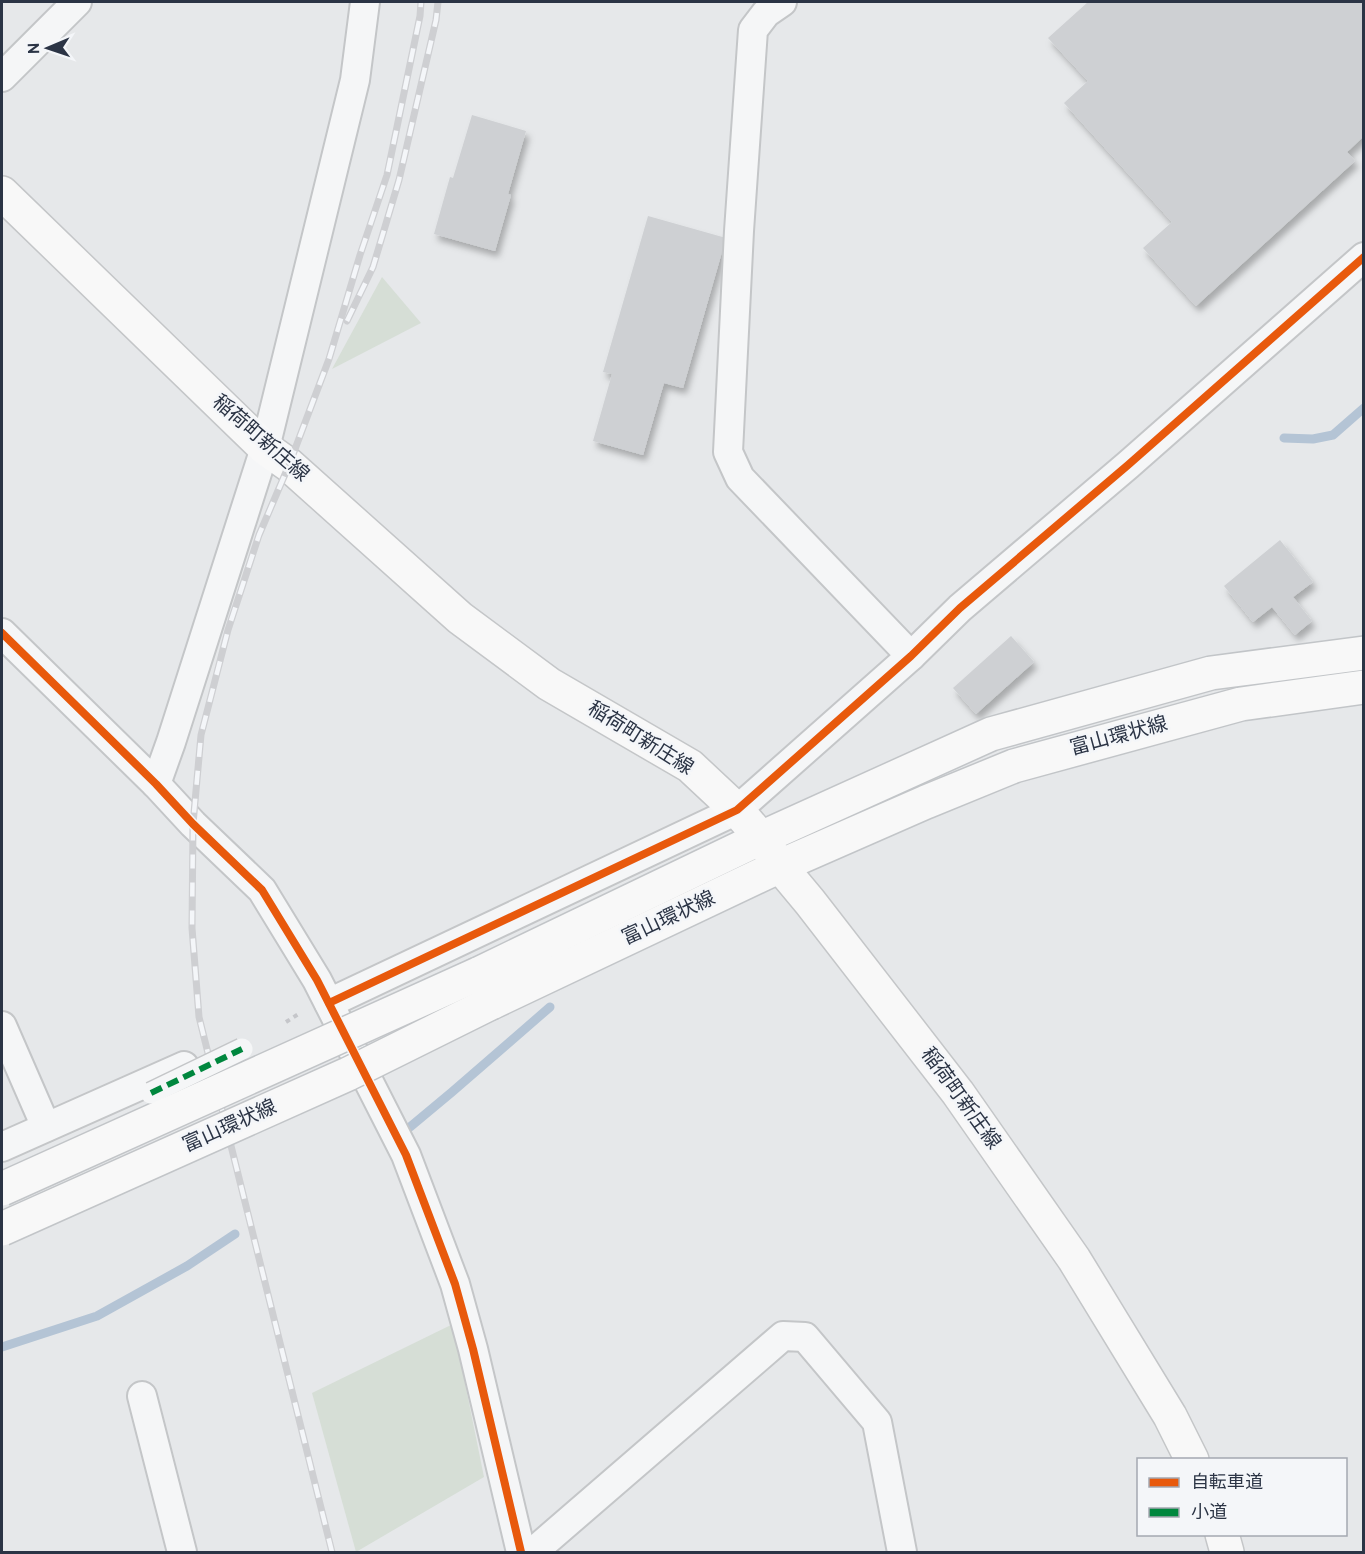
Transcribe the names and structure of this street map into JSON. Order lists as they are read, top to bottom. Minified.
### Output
{"streets":{"main road":["稲荷町新庄線","富山環状線"]},"crossings":[["稲荷町新庄線","富山環状線"]],"legend":["自転車道","小道"],"north":"left"}
